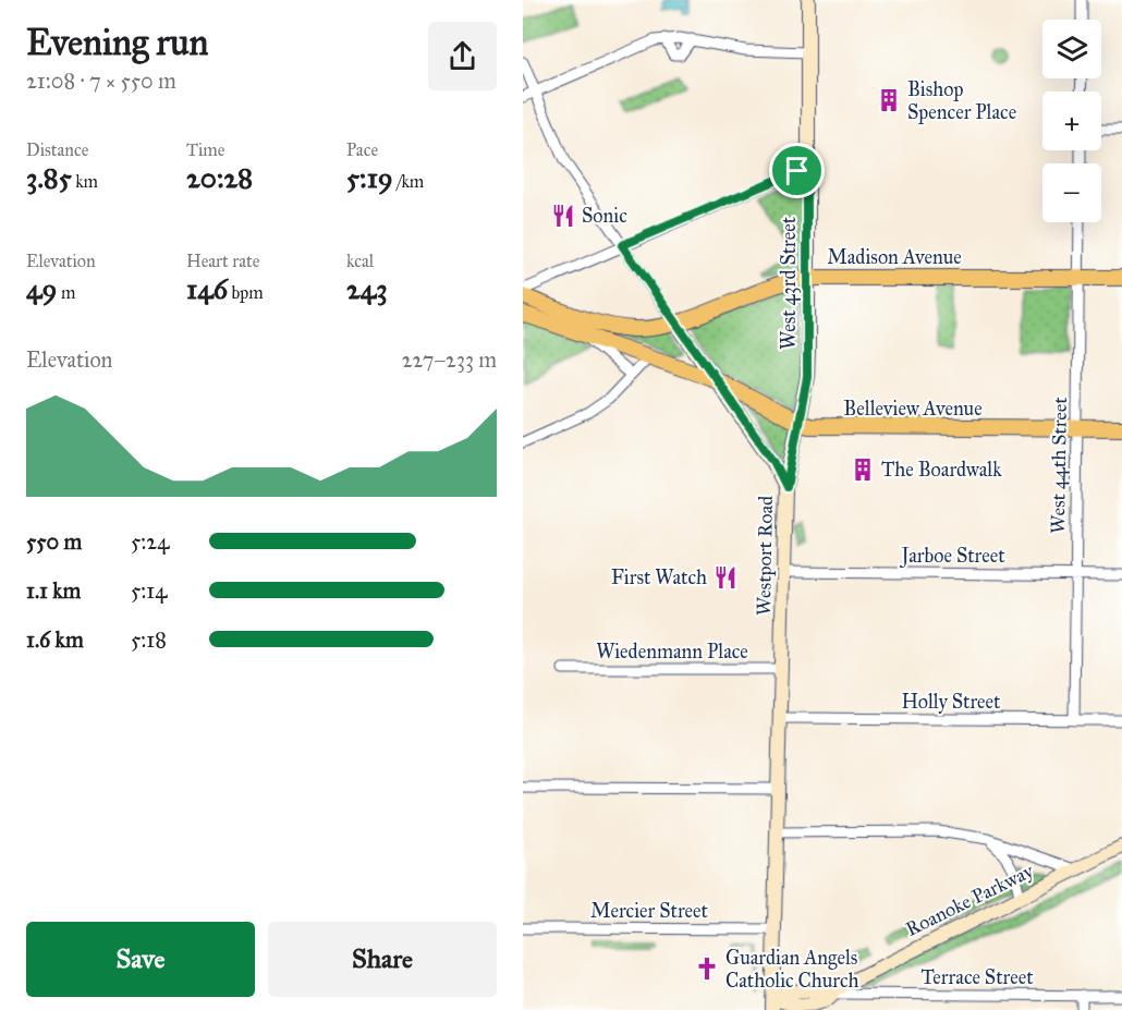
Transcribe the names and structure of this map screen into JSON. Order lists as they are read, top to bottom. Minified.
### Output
{"streets":{"main road":["Madison Avenue","Belleview Avenue"],"street":["West 43rd Street","West 44th Street","Westport Road","Jarboe Street","Wiedenmann Place","Holly Street","Roanoke Parkway","Mercier Street","Terrace Street"]},"crossings":[["Madison Avenue","West 43rd Street"],["Madison Avenue","West 44th Street"],["Madison Avenue","Westport Road"],["West 43rd Street","Belleview Avenue"],["West 43rd Street","Westport Road"],["Belleview Avenue","West 44th Street"],["Belleview Avenue","Westport Road"],["West 44th Street","Jarboe Street"],["West 44th Street","Holly Street"],["Westport Road","Jarboe Street"],["Westport Road","Wiedenmann Place"],["Westport Road","Holly Street"],["Westport Road","Roanoke Parkway"],["Westport Road","Mercier Street"],["Roanoke Parkway","Terrace Street"]],"places":{"building":["Bishop Spencer Place","The Boardwalk"],"restaurant":["Sonic","First Watch"],"church":["Guardian Angels Catholic Church"]},"page":{"heading":["Evening run","21:08 · 7 × 550 m"],"map_buttons":["+","−"],"stats":[["Distance","3.85 km"],["Time","20:28"],["Pace","5:19 /km"],["Elevation","49 m"],["Heart rate","146 bpm"],["kcal","243"]],"chart":["Elevation","227–233 m"],"list":[{"name":"550 m","note":"5:24"},{"name":"1.1 km","note":"5:14"},{"name":"1.6 km","note":"5:18"}],"buttons":["Save","Share"]}}
